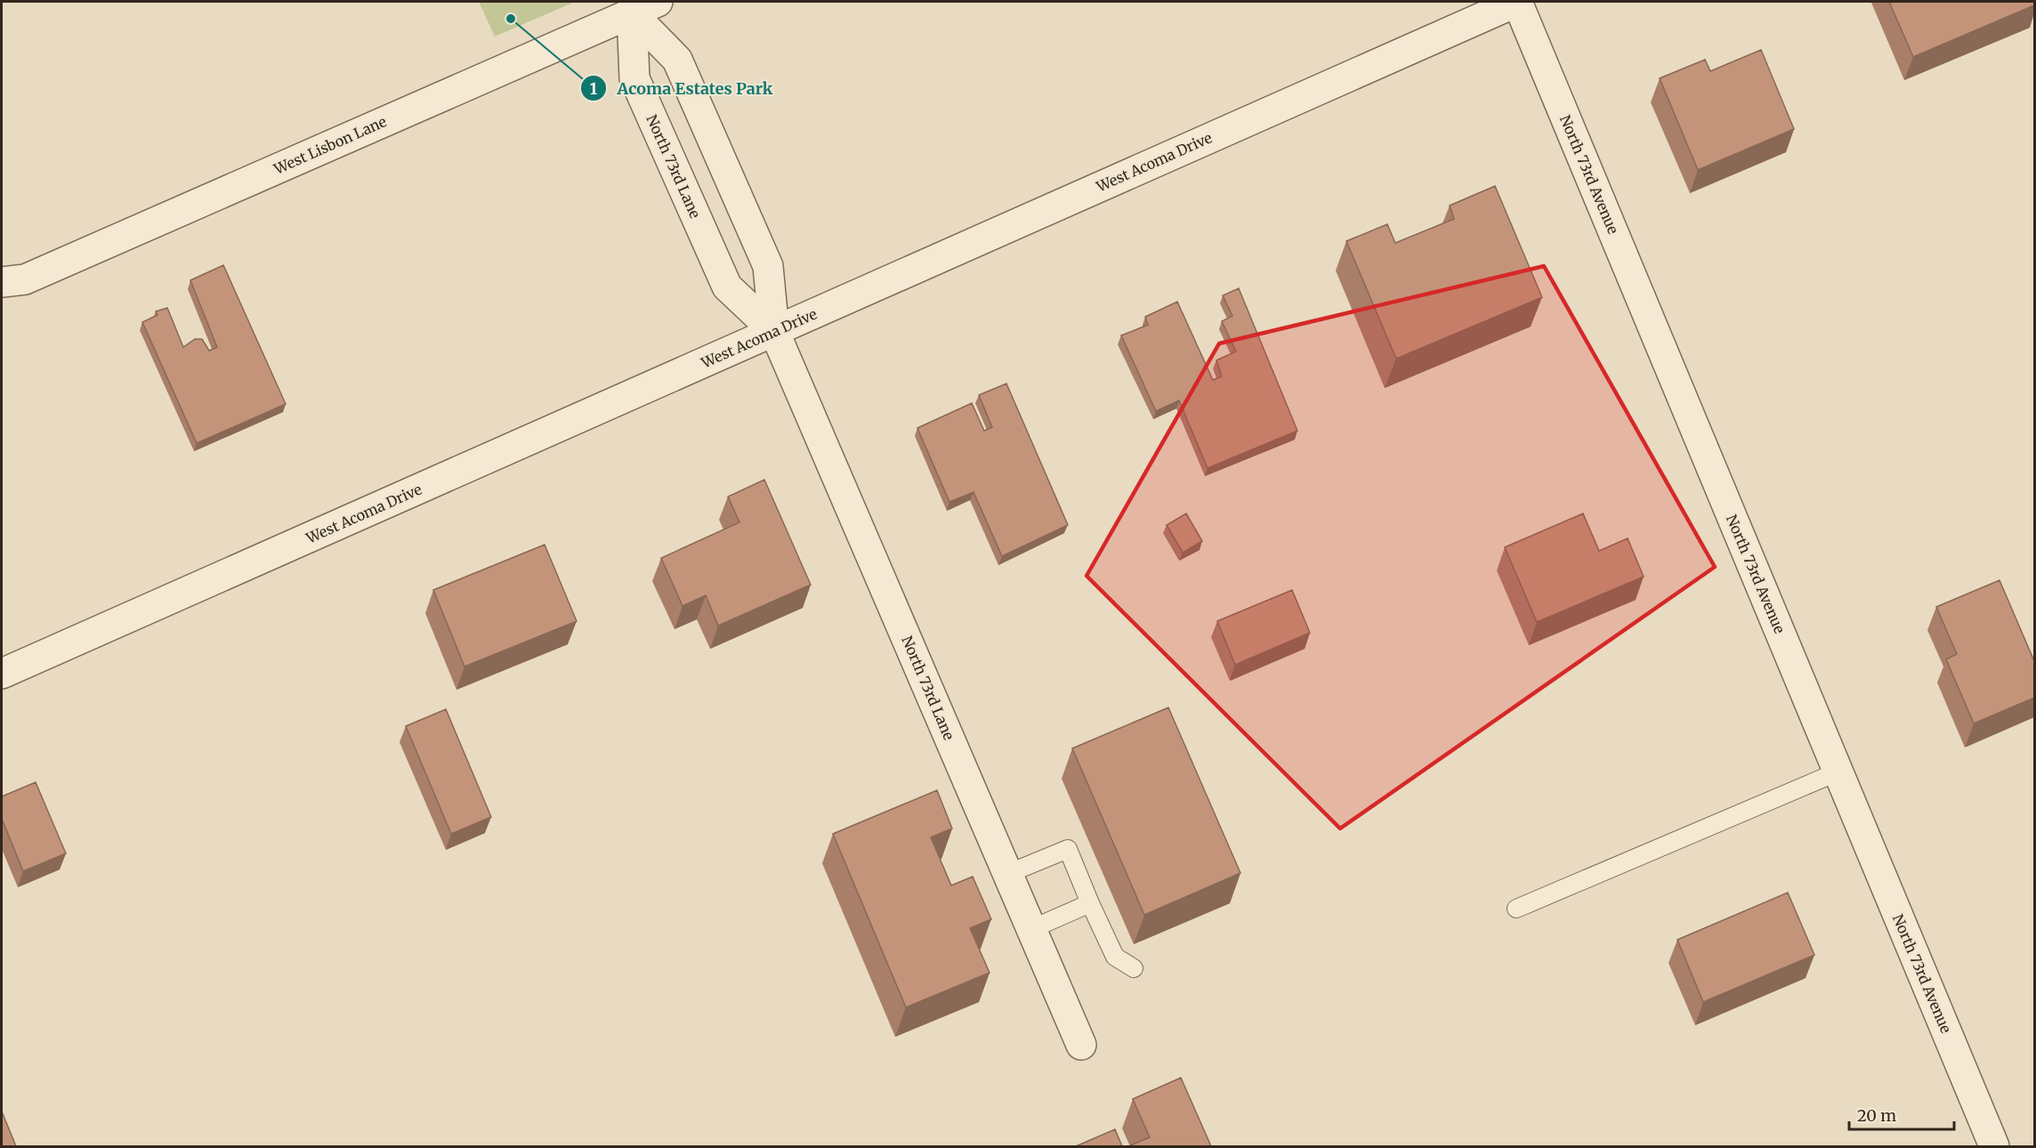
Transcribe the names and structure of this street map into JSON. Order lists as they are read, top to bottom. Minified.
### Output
{"streets":{"street":["West Lisbon Lane","West Acoma Drive","North 73rd Lane","North 73rd Avenue"]},"crossings":[["West Lisbon Lane","North 73rd Lane"],["West Acoma Drive","North 73rd Lane"],["West Acoma Drive","North 73rd Avenue"]],"places":["Acoma Estates Park"],"scale_bar":"20 m"}
